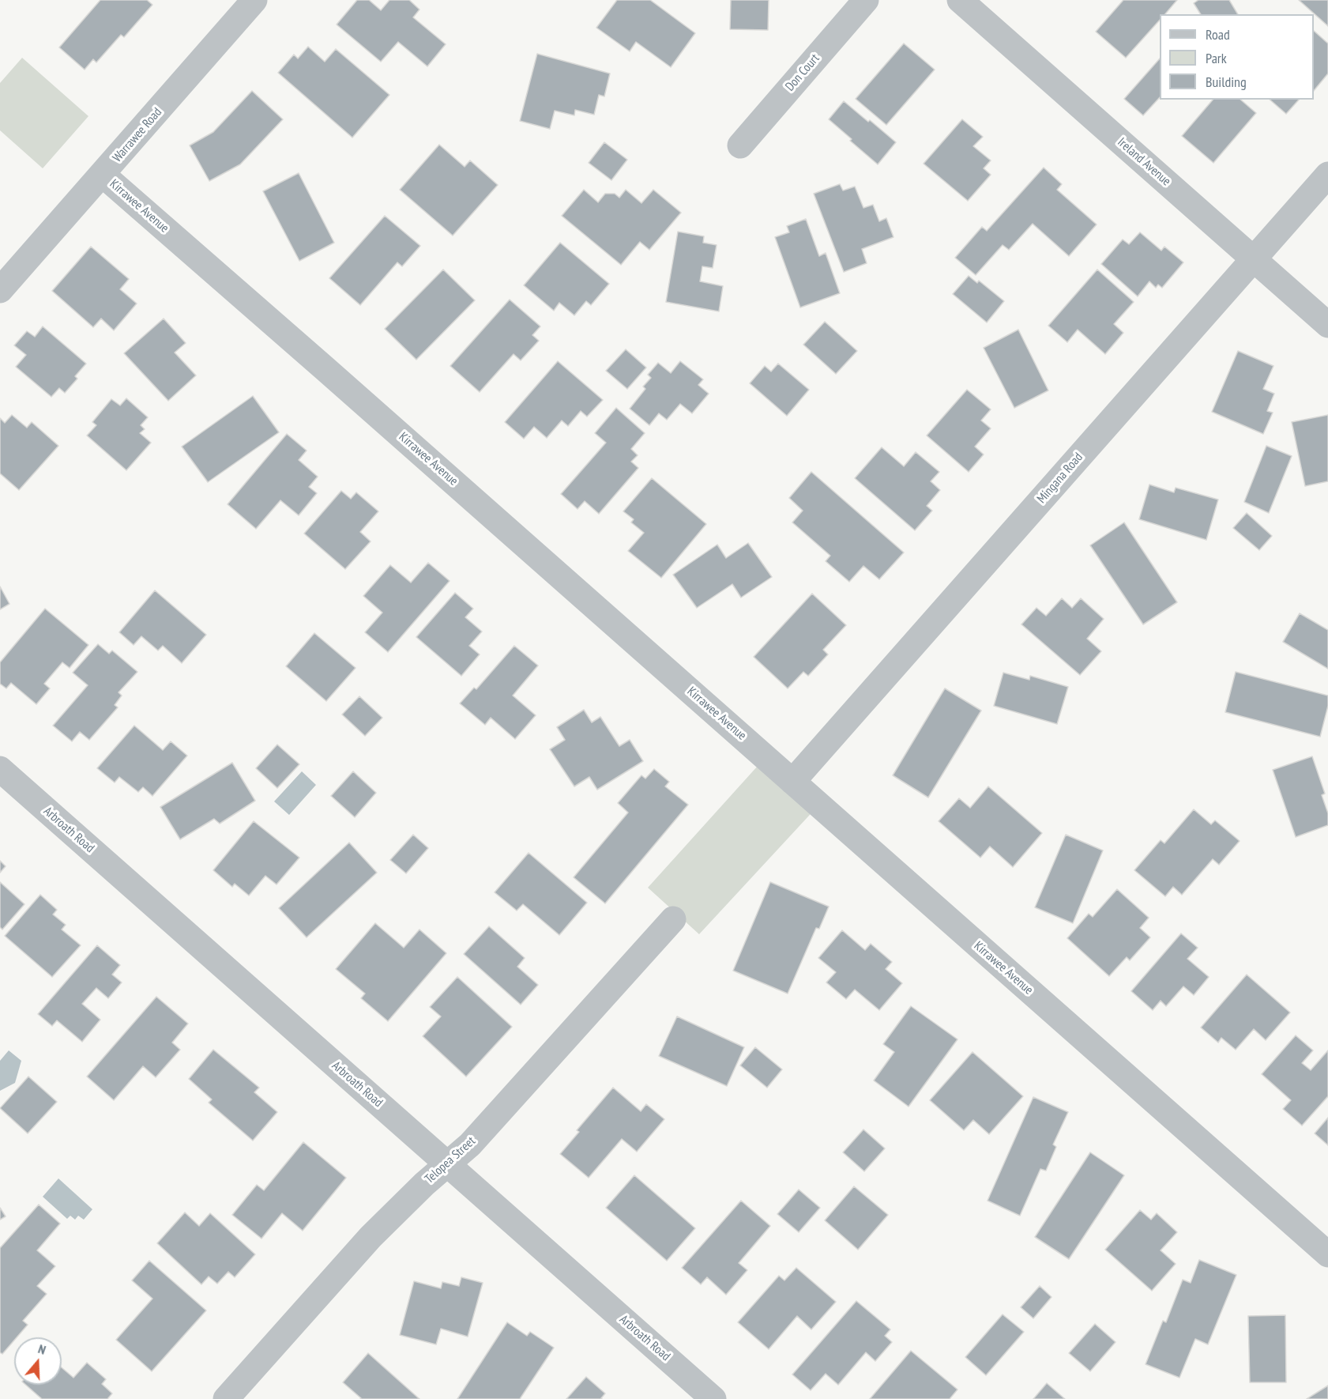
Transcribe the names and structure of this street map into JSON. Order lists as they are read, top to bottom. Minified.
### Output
{"streets":{"street":["Don Court","Warrawee Road","Ireland Avenue","Kirrawee Avenue","Mingana Road","Arbroath Road","Telopea Street"]},"crossings":[["Warrawee Road","Kirrawee Avenue"],["Ireland Avenue","Mingana Road"],["Kirrawee Avenue","Mingana Road"],["Arbroath Road","Telopea Street"]],"legend":["Road","Park","Building"],"north":"top"}
